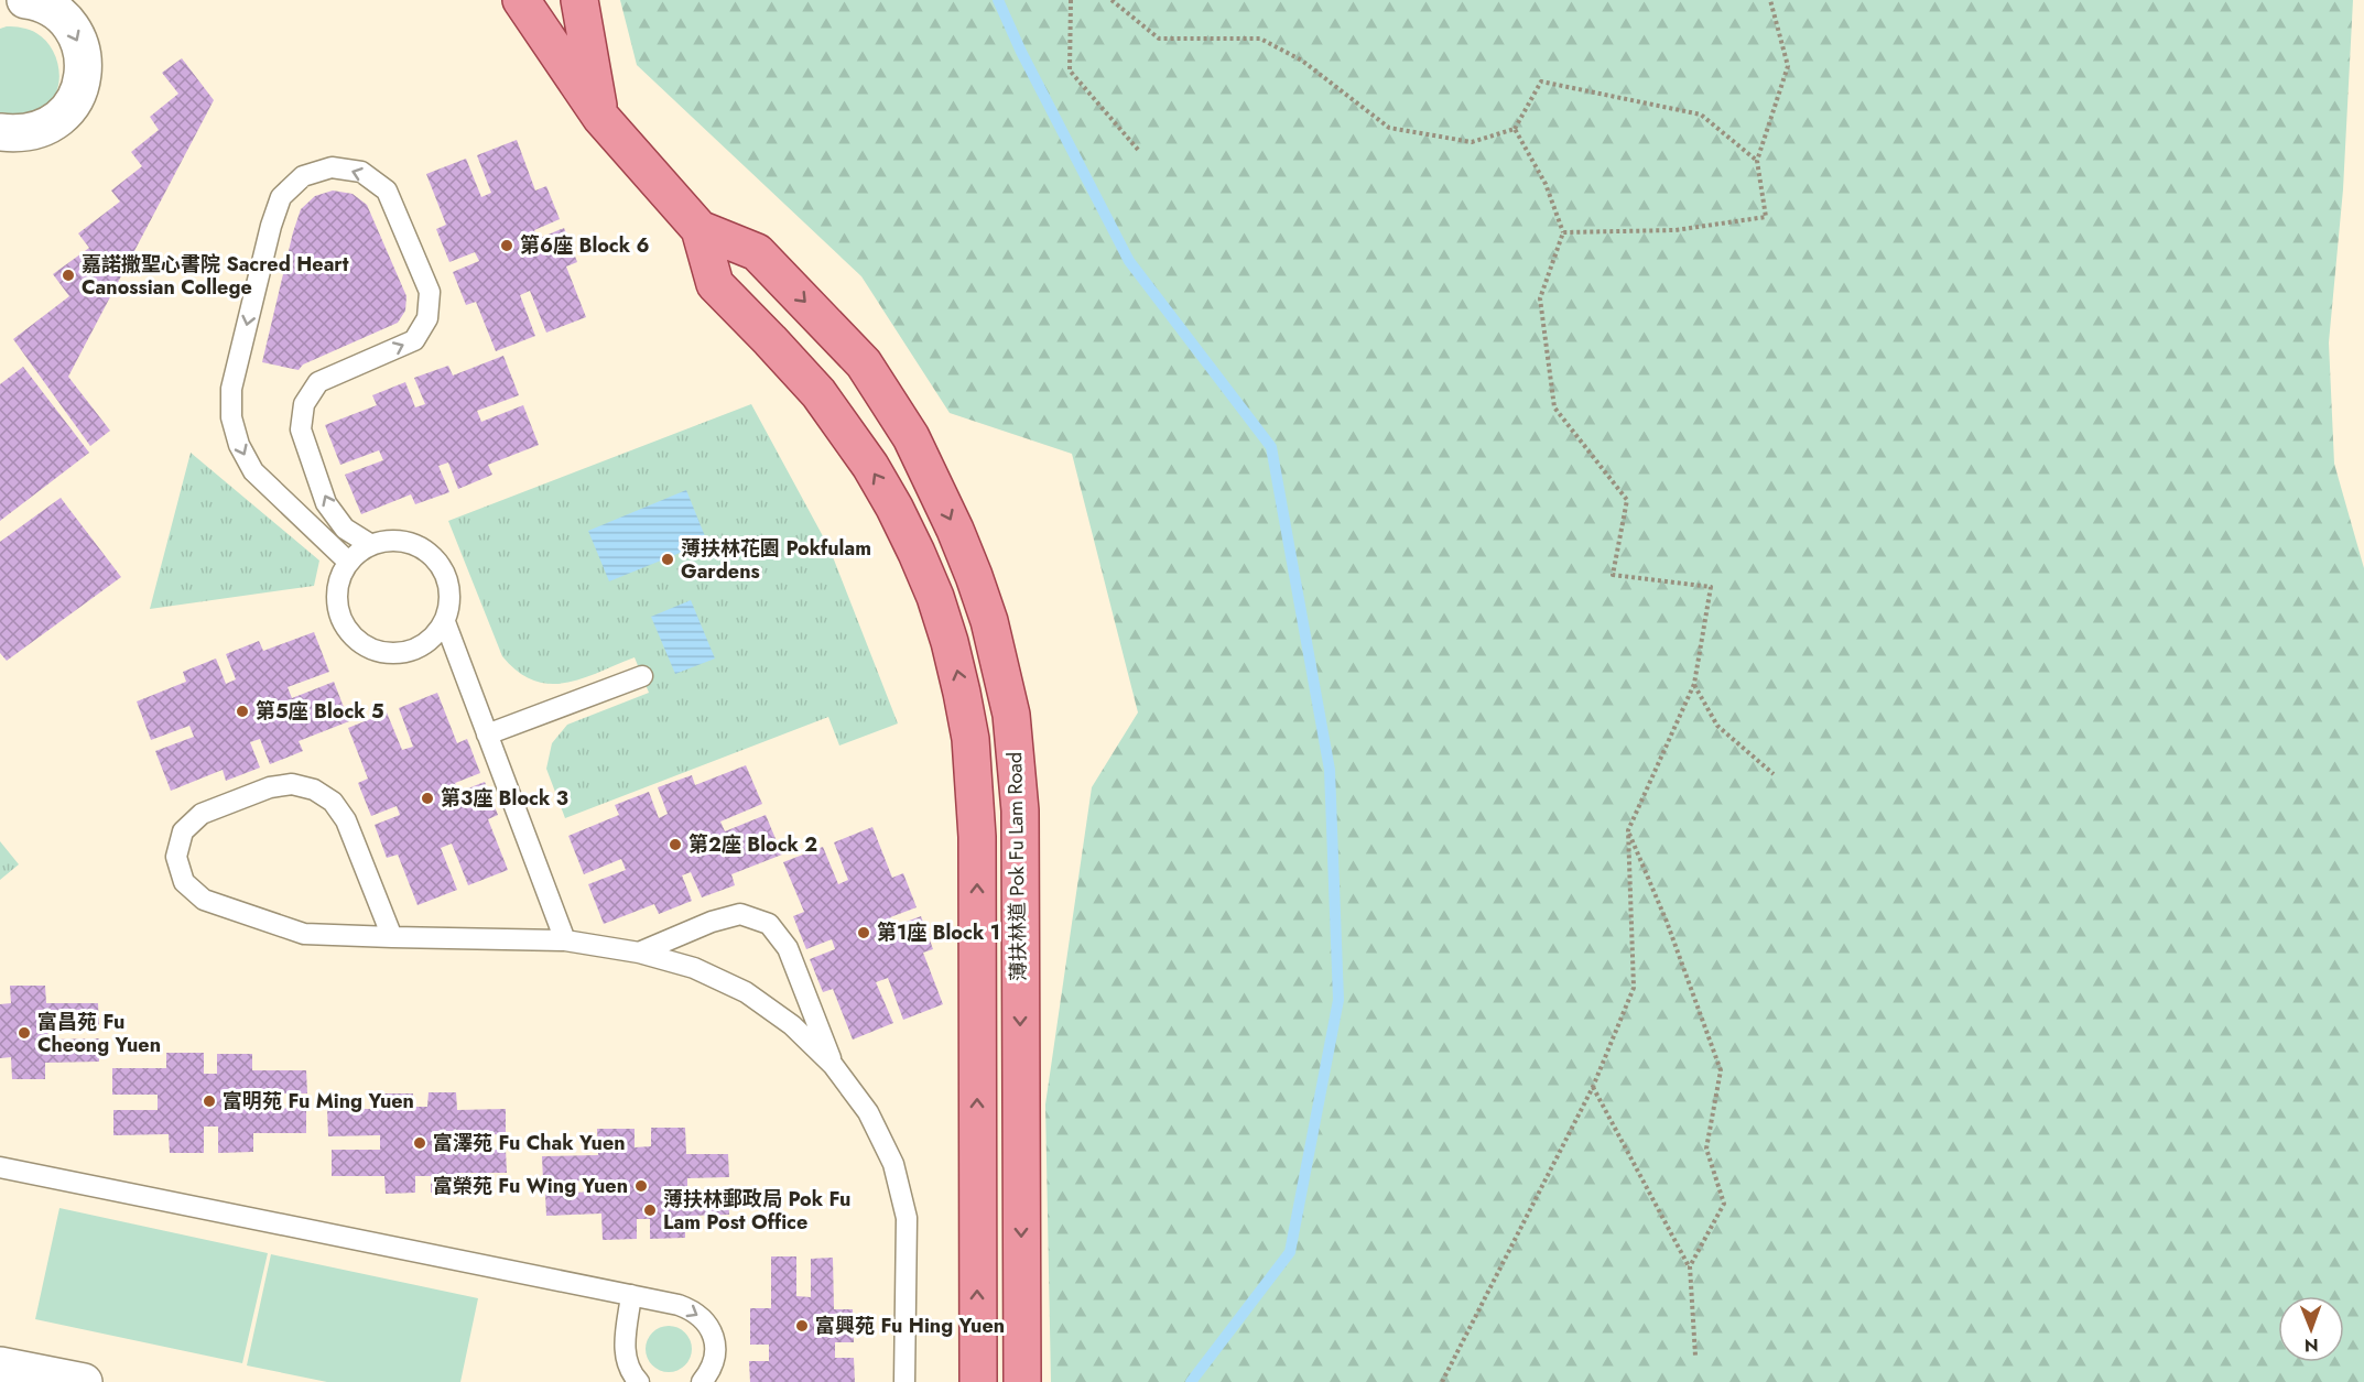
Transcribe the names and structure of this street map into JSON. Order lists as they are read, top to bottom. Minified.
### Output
{"streets":{"main road":["薄扶林道 Pok Fu Lam Road"]},"places":["第6座 Block 6","嘉諾撒聖心書院 Sacred Heart Canossian College","薄扶林花園 Pokfulam Gardens","第5座 Block 5","第3座 Block 3","第2座 Block 2","第1座 Block 1","富昌苑 Fu Cheong Yuen","富明苑 Fu Ming Yuen","富澤苑 Fu Chak Yuen","富榮苑 Fu Wing Yuen","薄扶林郵政局 Pok Fu Lam Post Office","富興苑 Fu Hing Yuen"],"north":"bottom"}
